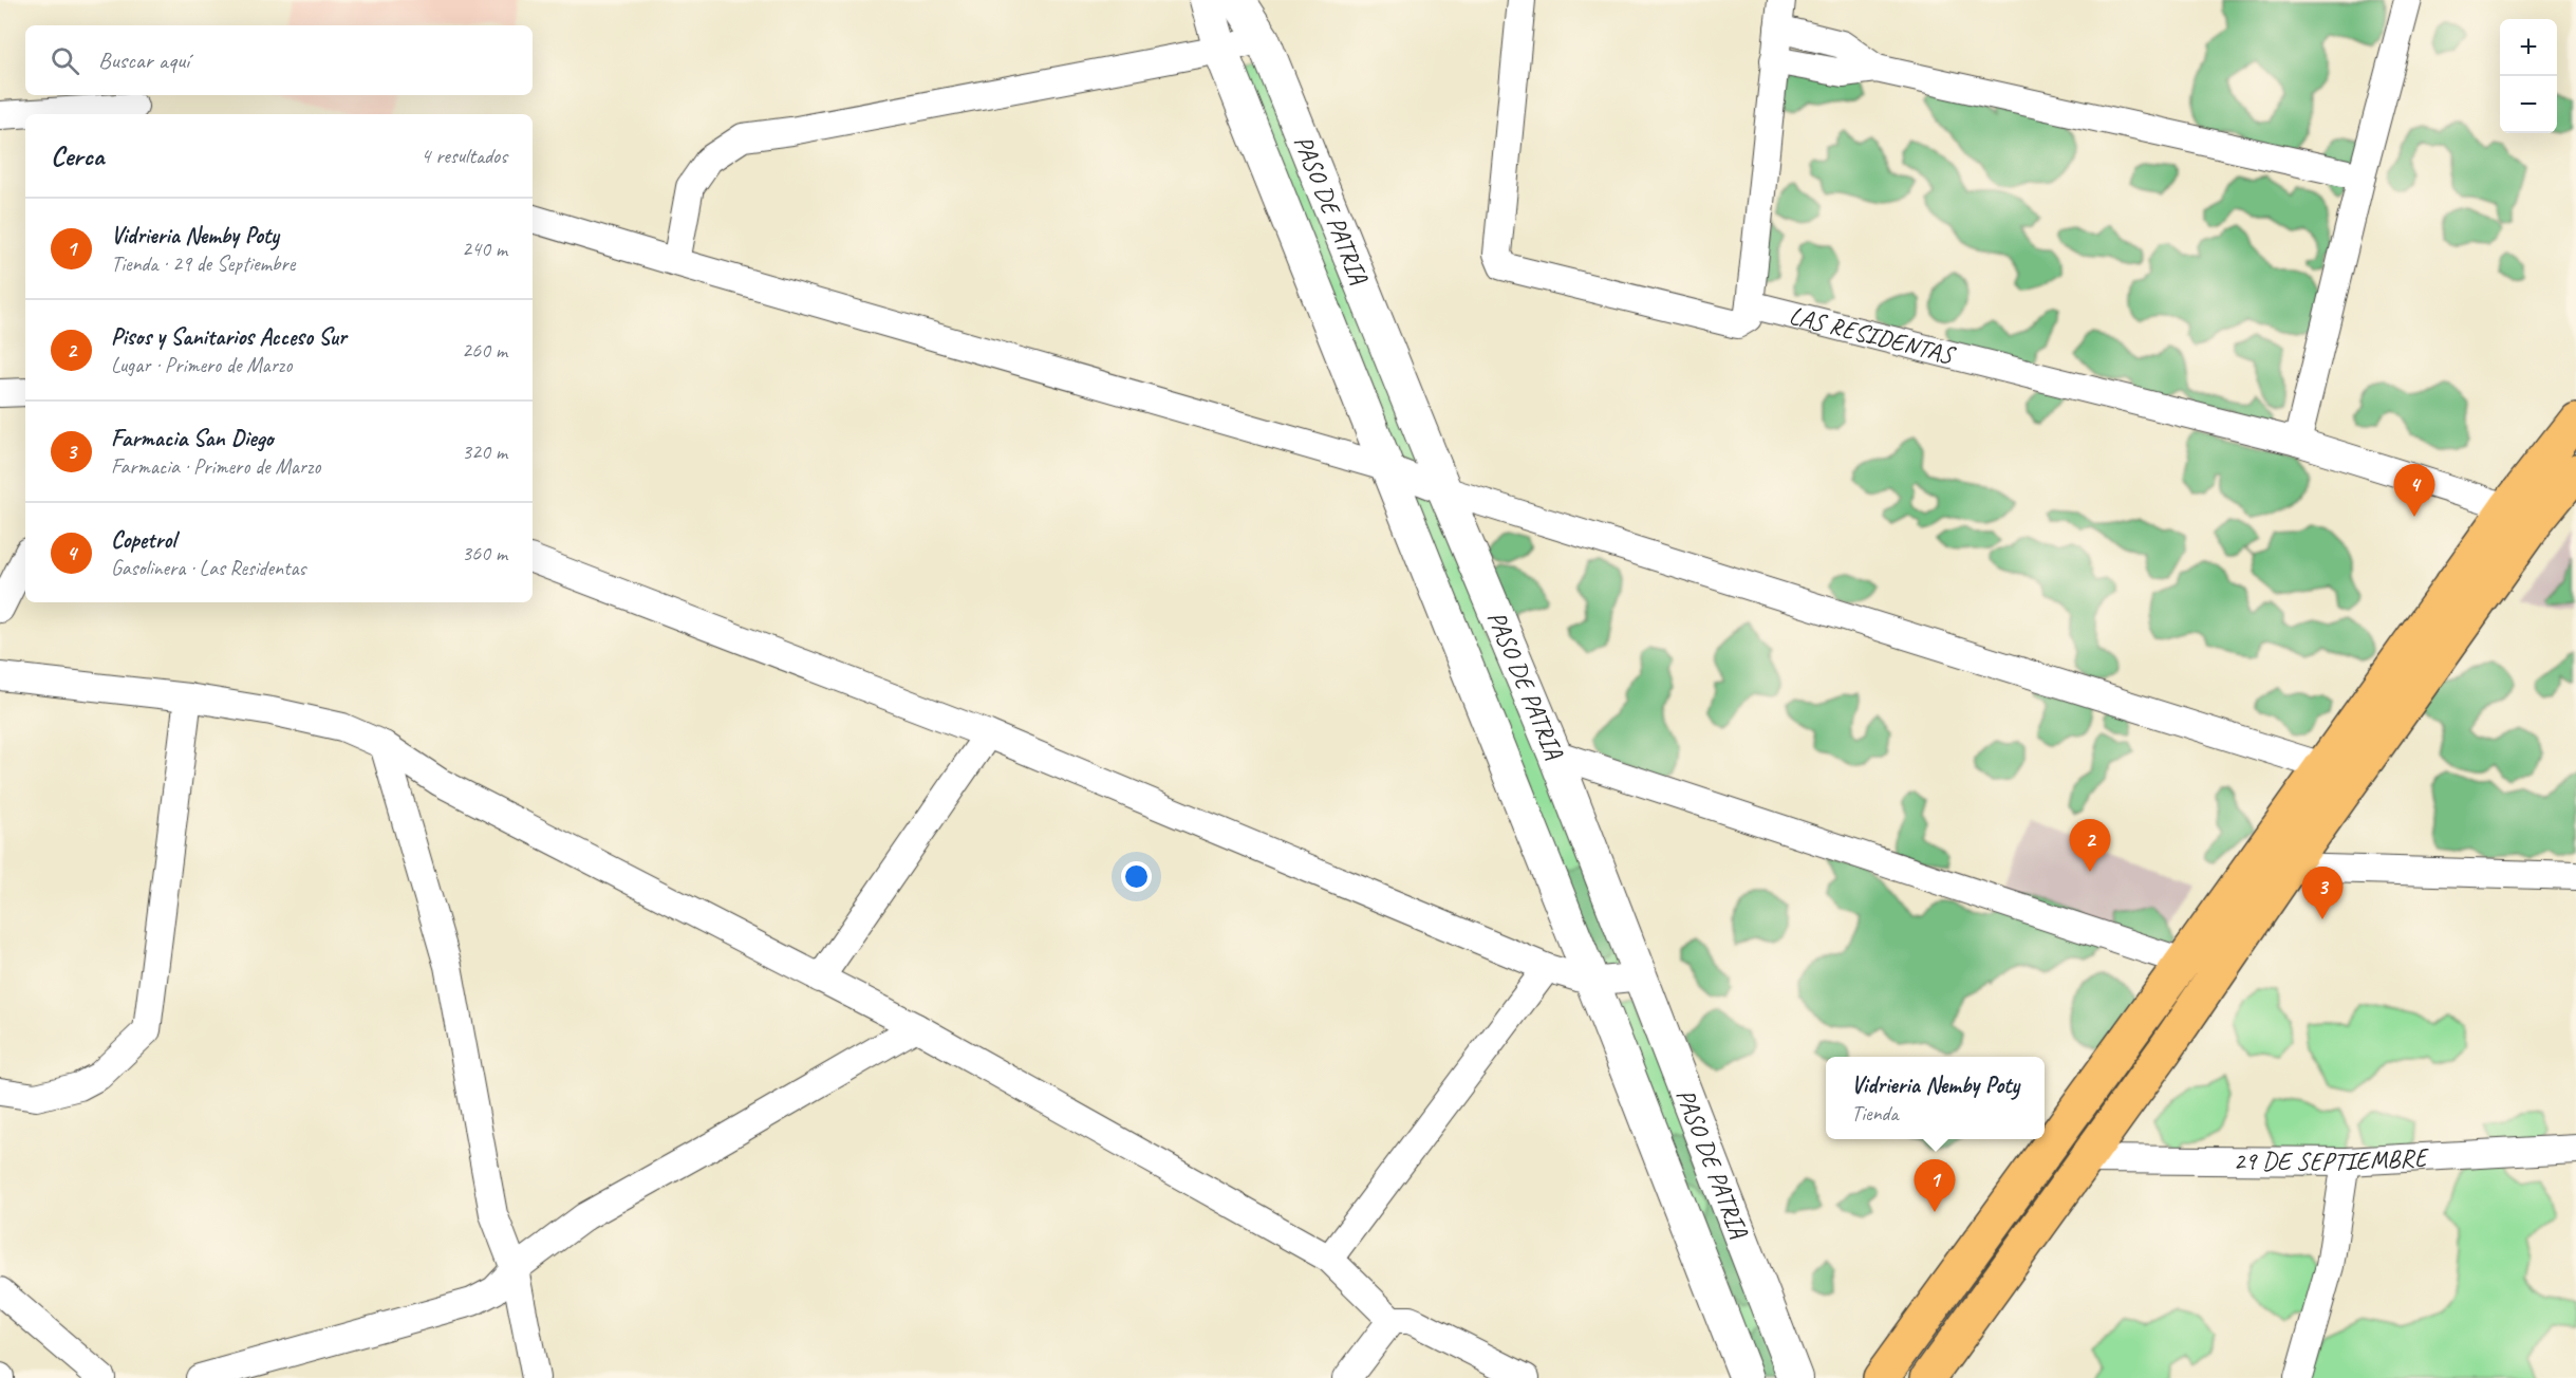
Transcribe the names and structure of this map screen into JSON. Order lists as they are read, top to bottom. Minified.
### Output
{"streets":{"street":["PASO DE PATRIA","LAS RESIDENTAS","29 DE SEPTIEMBRE"]},"page":{"map_buttons":["+","−"],"search":"Buscar aquí","heading":["Cerca","4 resultados"],"list":[{"mark":"1","name":"Vidrieria Nemby Poty","note":"Tienda · 29 de Septiembre","value":"240 m"},{"mark":"2","name":"Pisos y Sanitarios Acceso Sur","note":"Lugar · Primero de Marzo","value":"260 m"},{"mark":"3","name":"Farmacia San Diego","note":"Farmacia · Primero de Marzo","value":"320 m"},{"mark":"4","name":"Copetrol","note":"Gasolinera · Las Residentas","value":"360 m"}],"pins":["4","2","3","1"],"popup":["Vidrieria Nemby Poty","Tienda"]}}
